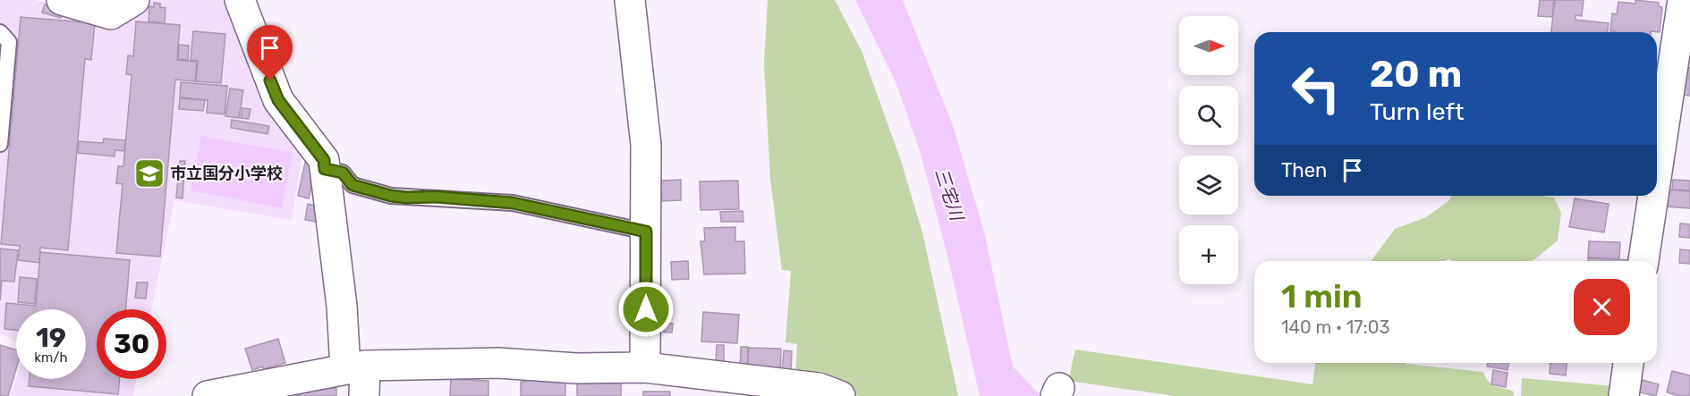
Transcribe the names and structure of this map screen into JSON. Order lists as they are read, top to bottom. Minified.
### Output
{"water":["三宅川"],"places":{"school or university":["市立国分小学校"]},"north":"right","page":{"map_buttons":"+","turn":["20 m","Turn left"],"then":"Then","heading":["1 min","140 m · 17:03"],"speed":"19 km/h","limit":"30"}}
